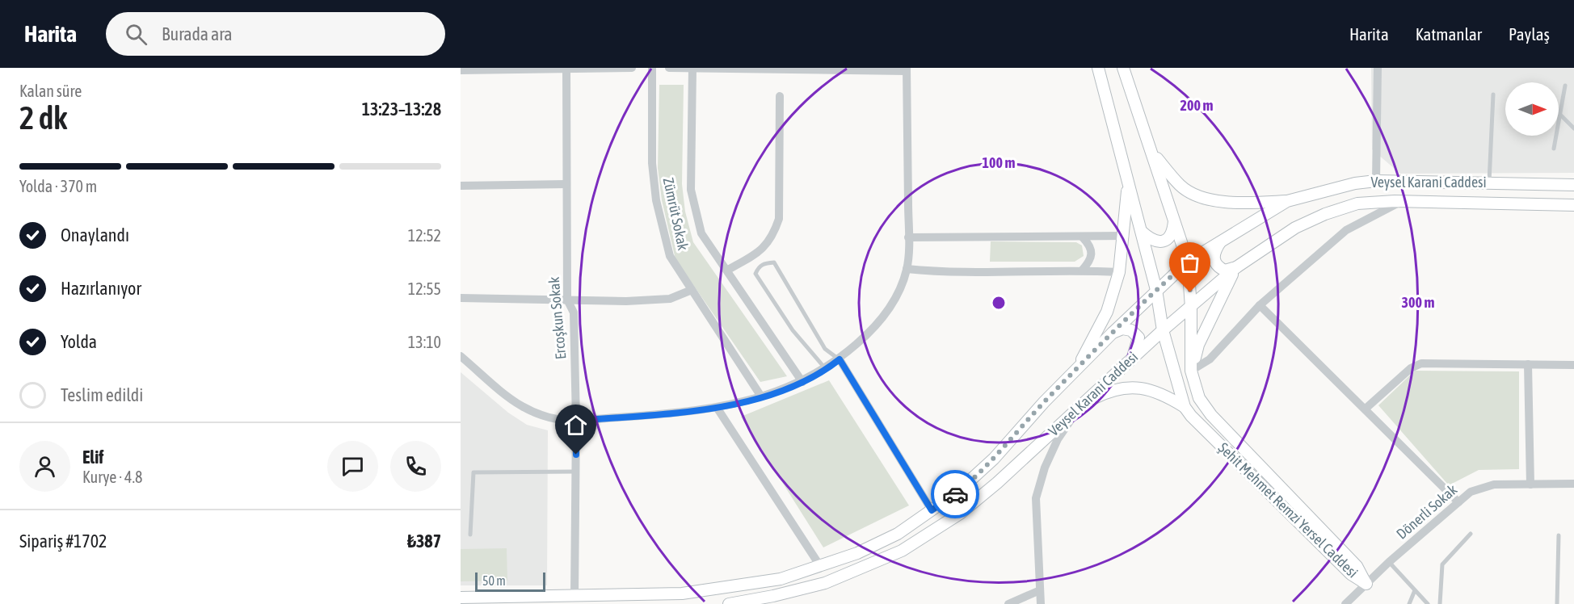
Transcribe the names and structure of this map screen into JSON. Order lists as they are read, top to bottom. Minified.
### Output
{"streets":{"main road":["Veysel Karani Caddesi","Şehit Mehmet Remzi Yersel Caddesi"],"street":["Zümrüt Sokak","Ercoşkun Sokak","Dönerli Sokak"]},"crossings":[["Veysel Karani Caddesi","Ercoşkun Sokak"],["Veysel Karani Caddesi","Şehit Mehmet Remzi Yersel Caddesi"],["Şehit Mehmet Remzi Yersel Caddesi","Dönerli Sokak"]],"scale_bar":"50 m","north":"right","page":{"header":"Harita","search":"Burada ara","nav":["Harita","Katmanlar","Paylaş"],"heading":["2 dk","Kalan süre","13:23–13:28"],"panel":["Elif","Kurye · 4.8","Sipariş #1702","₺387"],"bar":"Yolda · 370 m","list":[["Onaylandı","12:52"],["Hazırlanıyor","12:55"],["Yolda","13:10"],"Teslim edildi"],"scale":"50 m"},"rings":["200 m","100 m","300 m"]}
